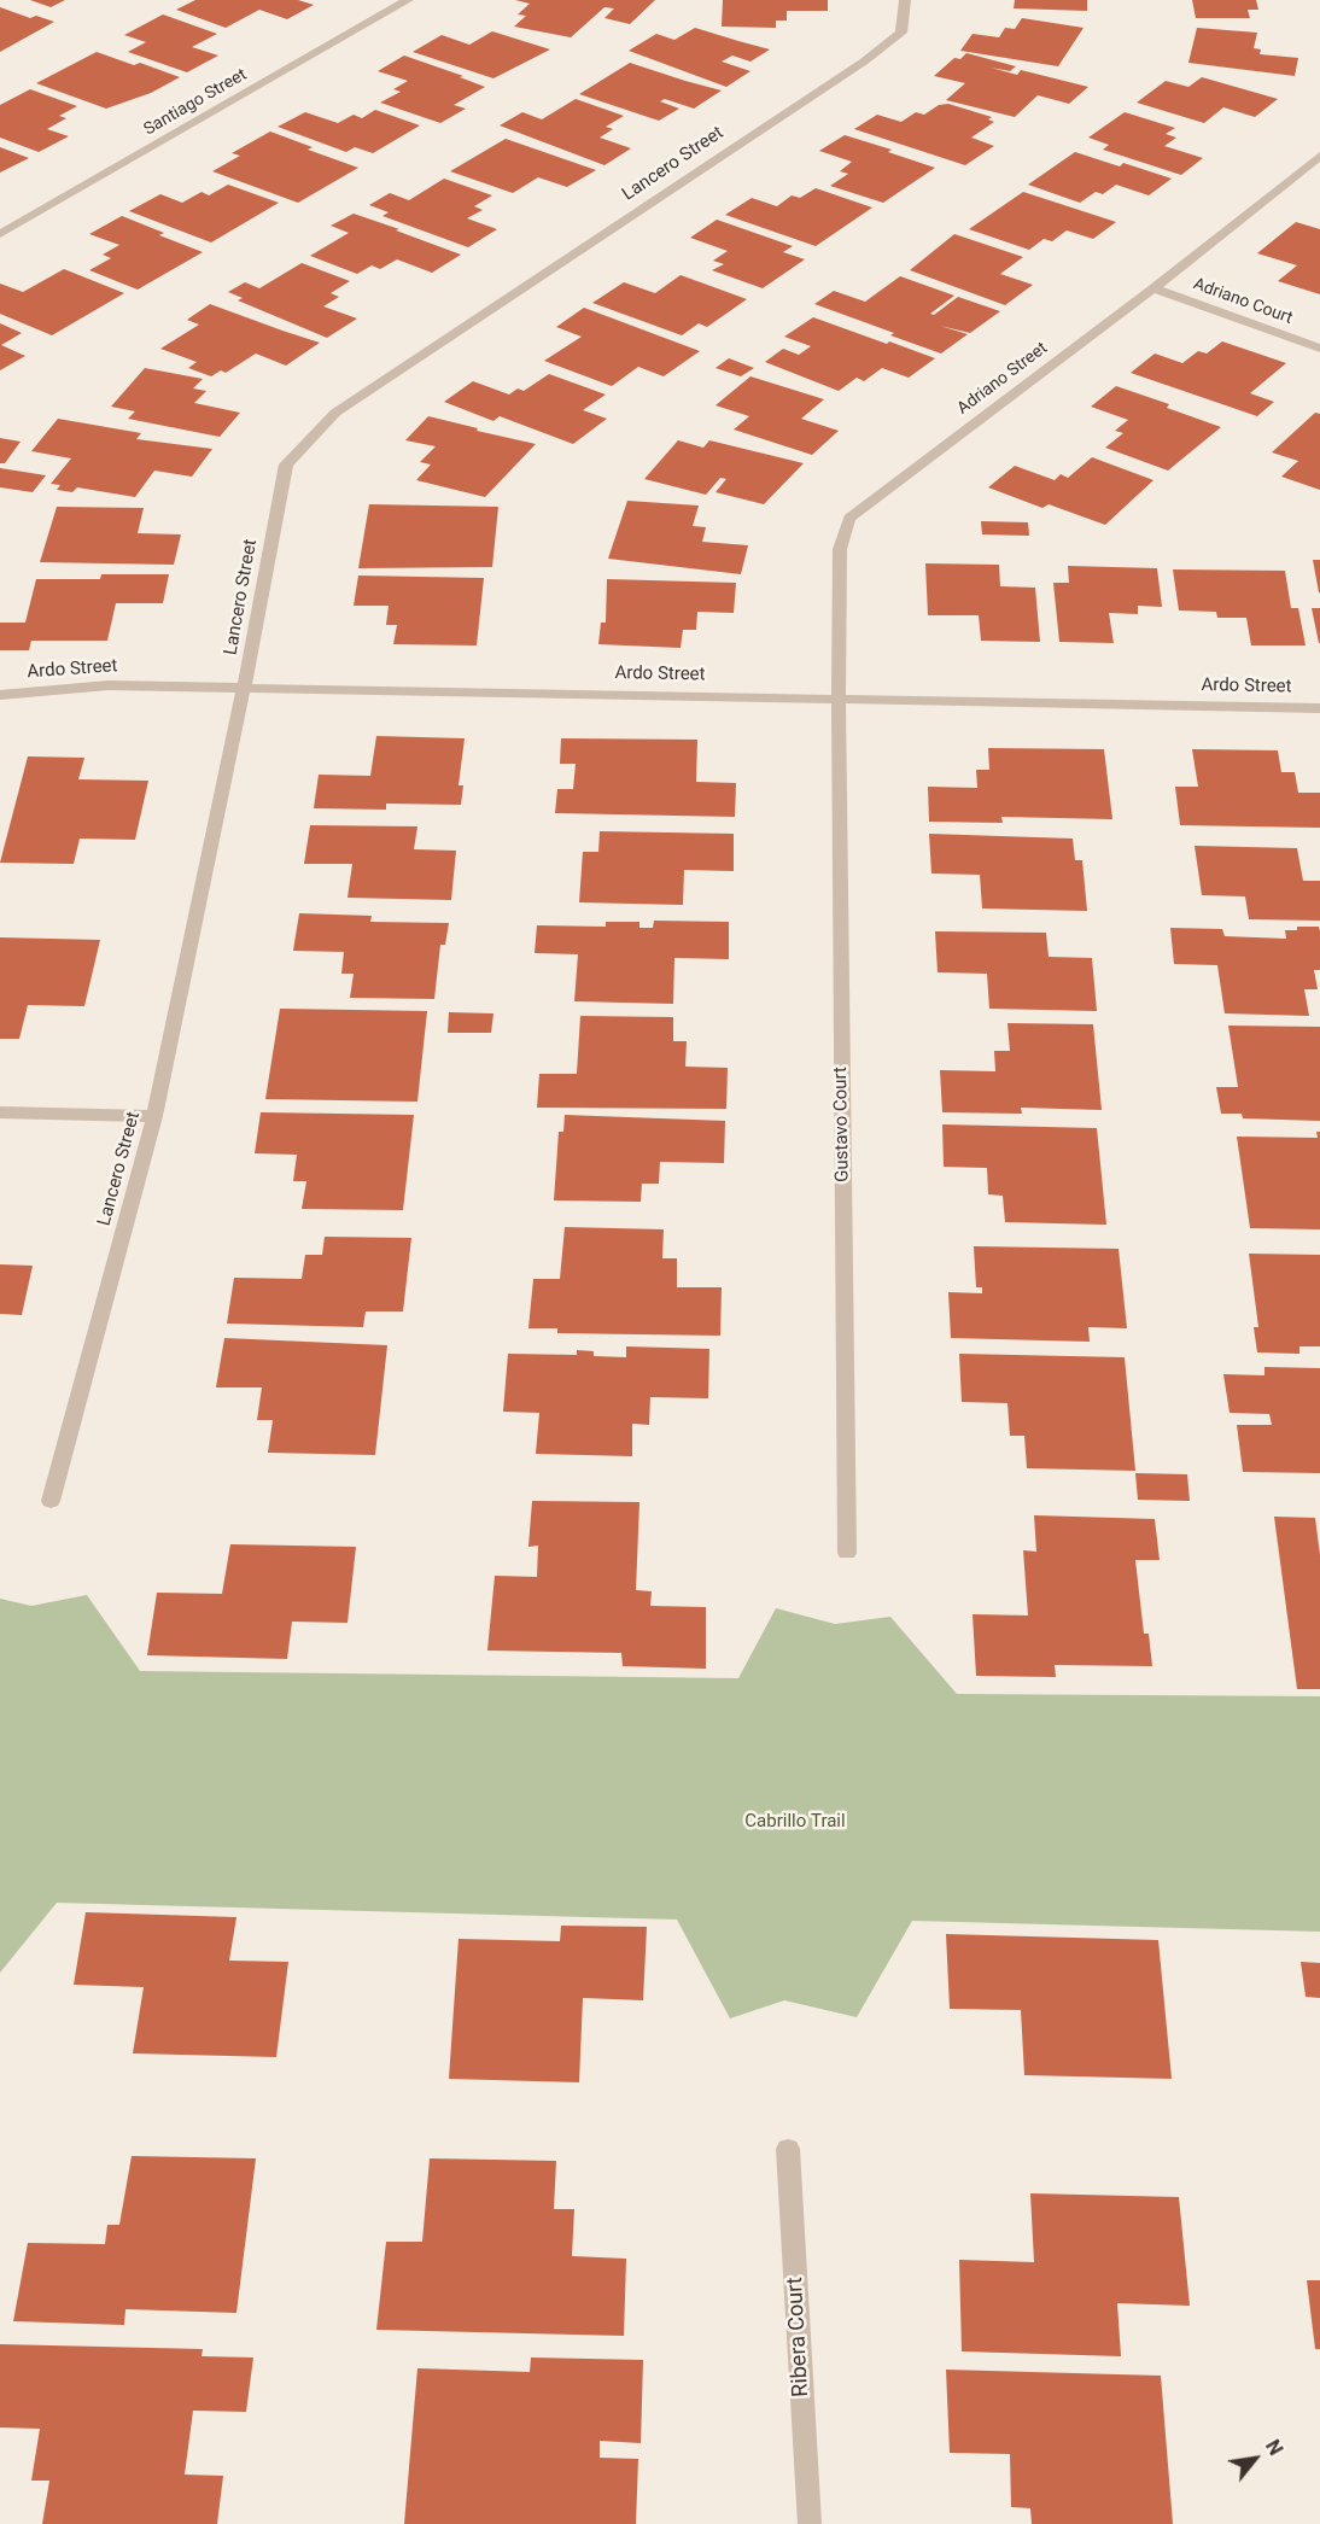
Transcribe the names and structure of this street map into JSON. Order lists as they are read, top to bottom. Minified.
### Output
{"streets":{"street":["Santiago Street","Lancero Street","Adriano Court","Adriano Street","Ardo Street","Gustavo Court","Ribera Court"]},"crossings":[["Lancero Street","Ardo Street"],["Adriano Court","Adriano Street"],["Adriano Street","Ardo Street"],["Adriano Street","Gustavo Court"],["Ardo Street","Gustavo Court"]],"parks":["Cabrillo Trail"],"north":"top right"}
